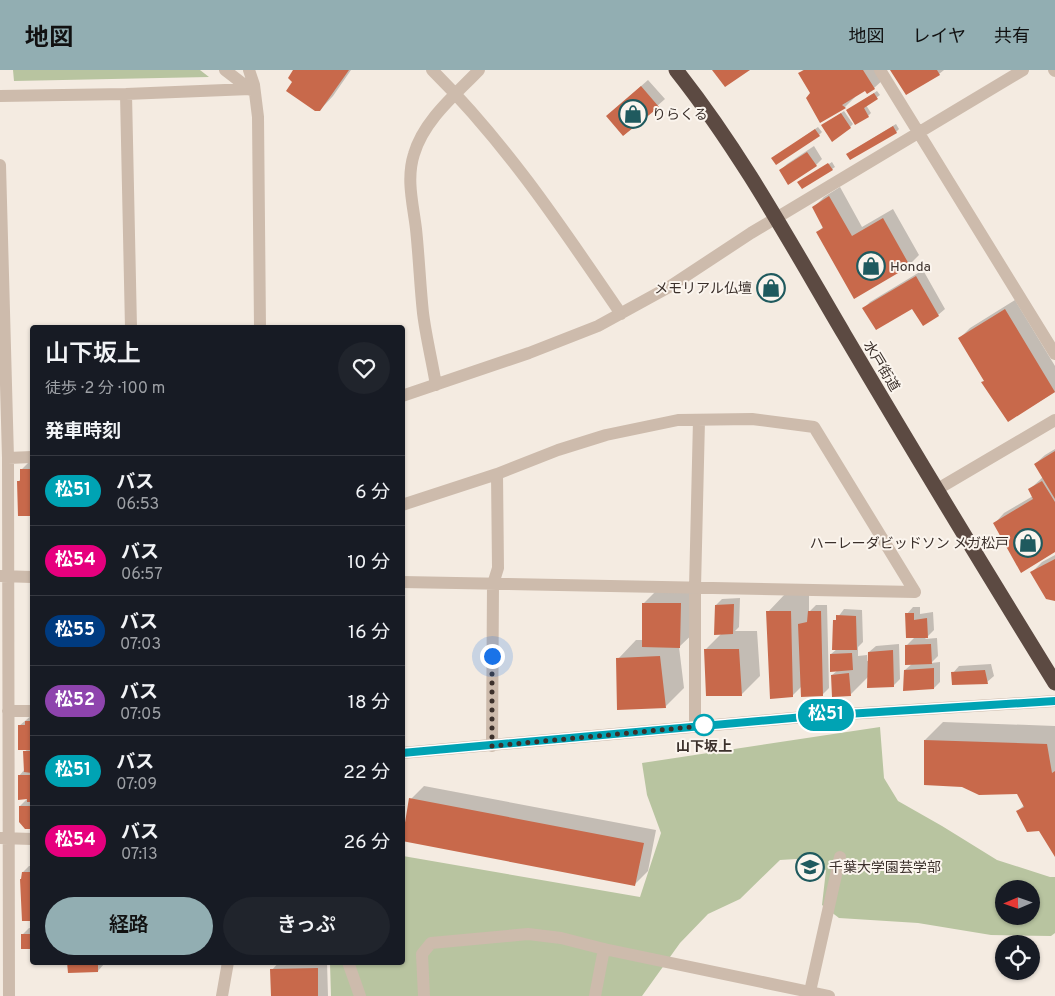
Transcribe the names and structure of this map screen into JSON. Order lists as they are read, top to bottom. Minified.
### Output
{"streets":{"highway":["水戸街道"]},"places":{"shop":["りらくる","Honda","メモリアル仏壇","ハーレーダビッドソン メガ松戸"],"other":["山下坂上"],"school or university":["千葉大学園芸学部"]},"lines":["bus line 松51"],"north":"left","page":{"header":"地図","nav":["地図","レイヤ","共有"],"on_map":"松51","heading":[["山下坂上","徒歩 · 2 分 · 100 m"],"発車時刻"],"list":[{"mark":"松51","name":"バス","note":"06:53","value":"6 分"},{"mark":"松54","name":"バス","note":"06:57","value":"10 分"},{"mark":"松55","name":"バス","note":"07:03","value":"16 分"},{"mark":"松52","name":"バス","note":"07:05","value":"18 分"},{"mark":"松51","name":"バス","note":"07:09","value":"22 分"},{"mark":"松54","name":"バス","note":"07:13","value":"26 分"}],"buttons":["経路","きっぷ"]}}
